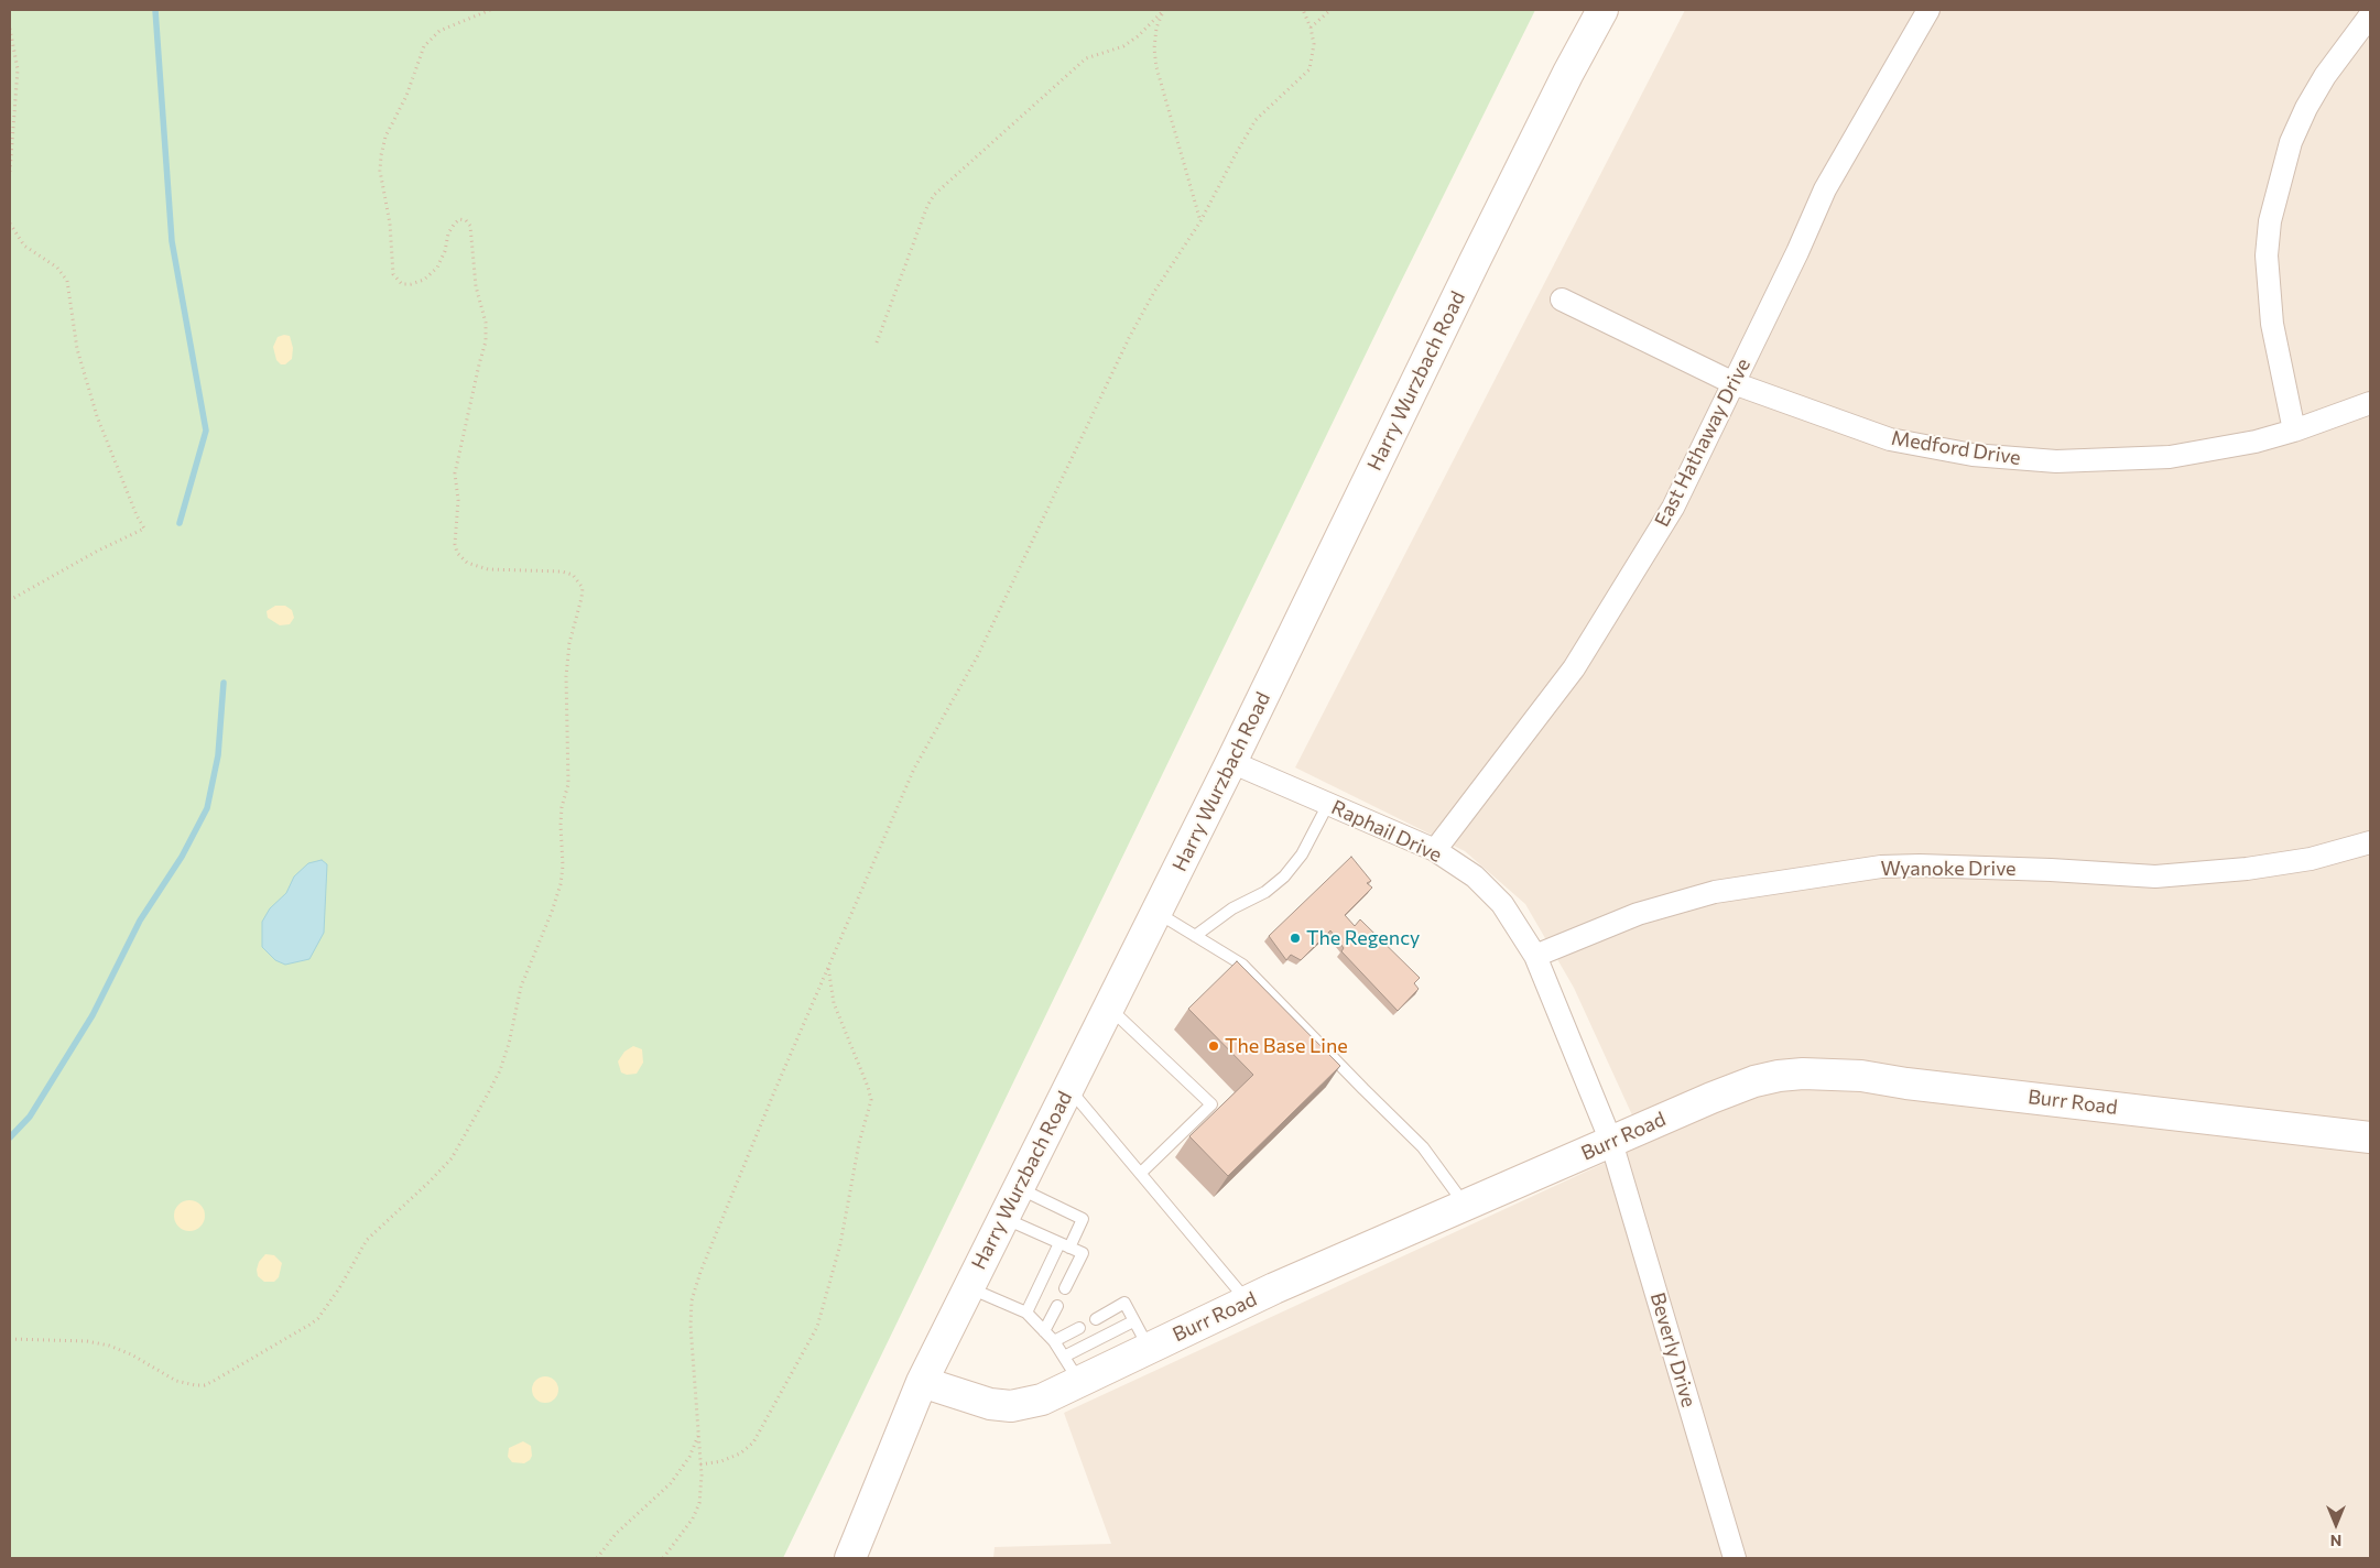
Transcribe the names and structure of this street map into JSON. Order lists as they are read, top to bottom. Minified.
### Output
{"streets":{"main road":["Harry Wurzbach Road","Burr Road"],"street":["East Hathaway Drive","Medford Drive","Raphail Drive","Wyanoke Drive","Beverly Drive"]},"crossings":[["Harry Wurzbach Road","Raphail Drive"],["Harry Wurzbach Road","Burr Road"],["East Hathaway Drive","Medford Drive"],["East Hathaway Drive","Raphail Drive"],["Raphail Drive","Wyanoke Drive"],["Raphail Drive","Burr Road"],["Raphail Drive","Beverly Drive"],["Burr Road","Beverly Drive"]],"places":["The Regency","The Base Line"],"north":"bottom"}
